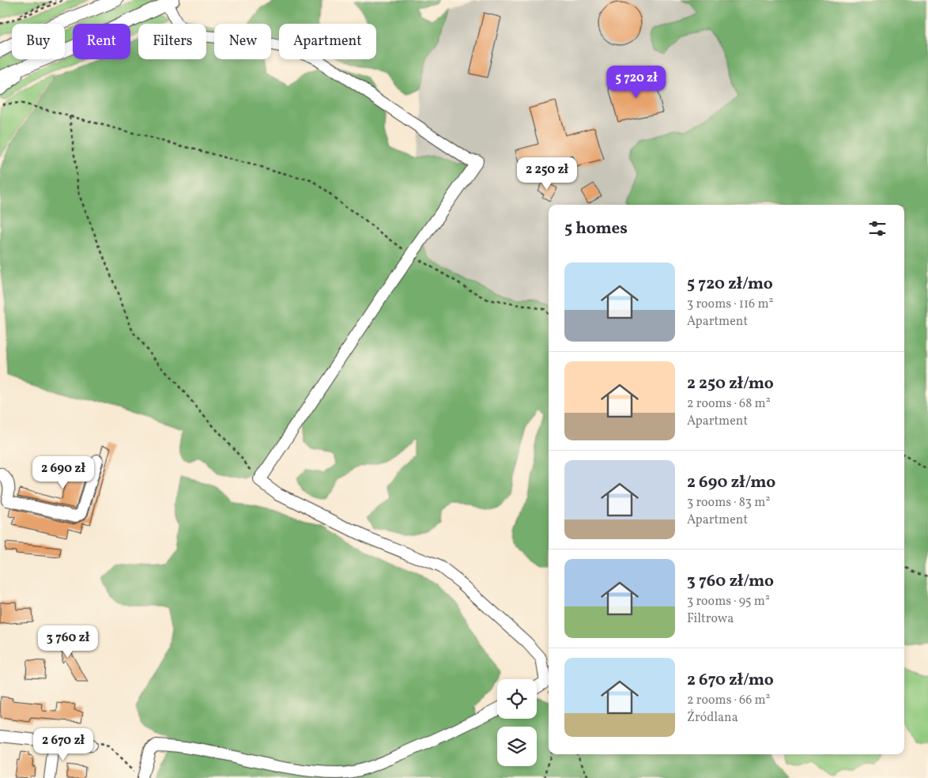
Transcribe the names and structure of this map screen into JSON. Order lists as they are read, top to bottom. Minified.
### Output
{"page":{"chip":["Buy","Rent","Filters","New","Apartment"],"price":["5 720 zł","2 250 zł","2 690 zł","3 760 zł","2 670 zł"],"heading":"5 homes","list":[{"name":"5 720 zł/mo","note":"3 rooms · 116 m² · Apartment"},{"name":"2 250 zł/mo","note":"2 rooms · 68 m² · Apartment"},{"name":"2 690 zł/mo","note":"3 rooms · 83 m² · Apartment"},{"name":"3 760 zł/mo","note":"3 rooms · 95 m² · Filtrowa"},{"name":"2 670 zł/mo","note":"2 rooms · 66 m² · Źródlana"}]}}
